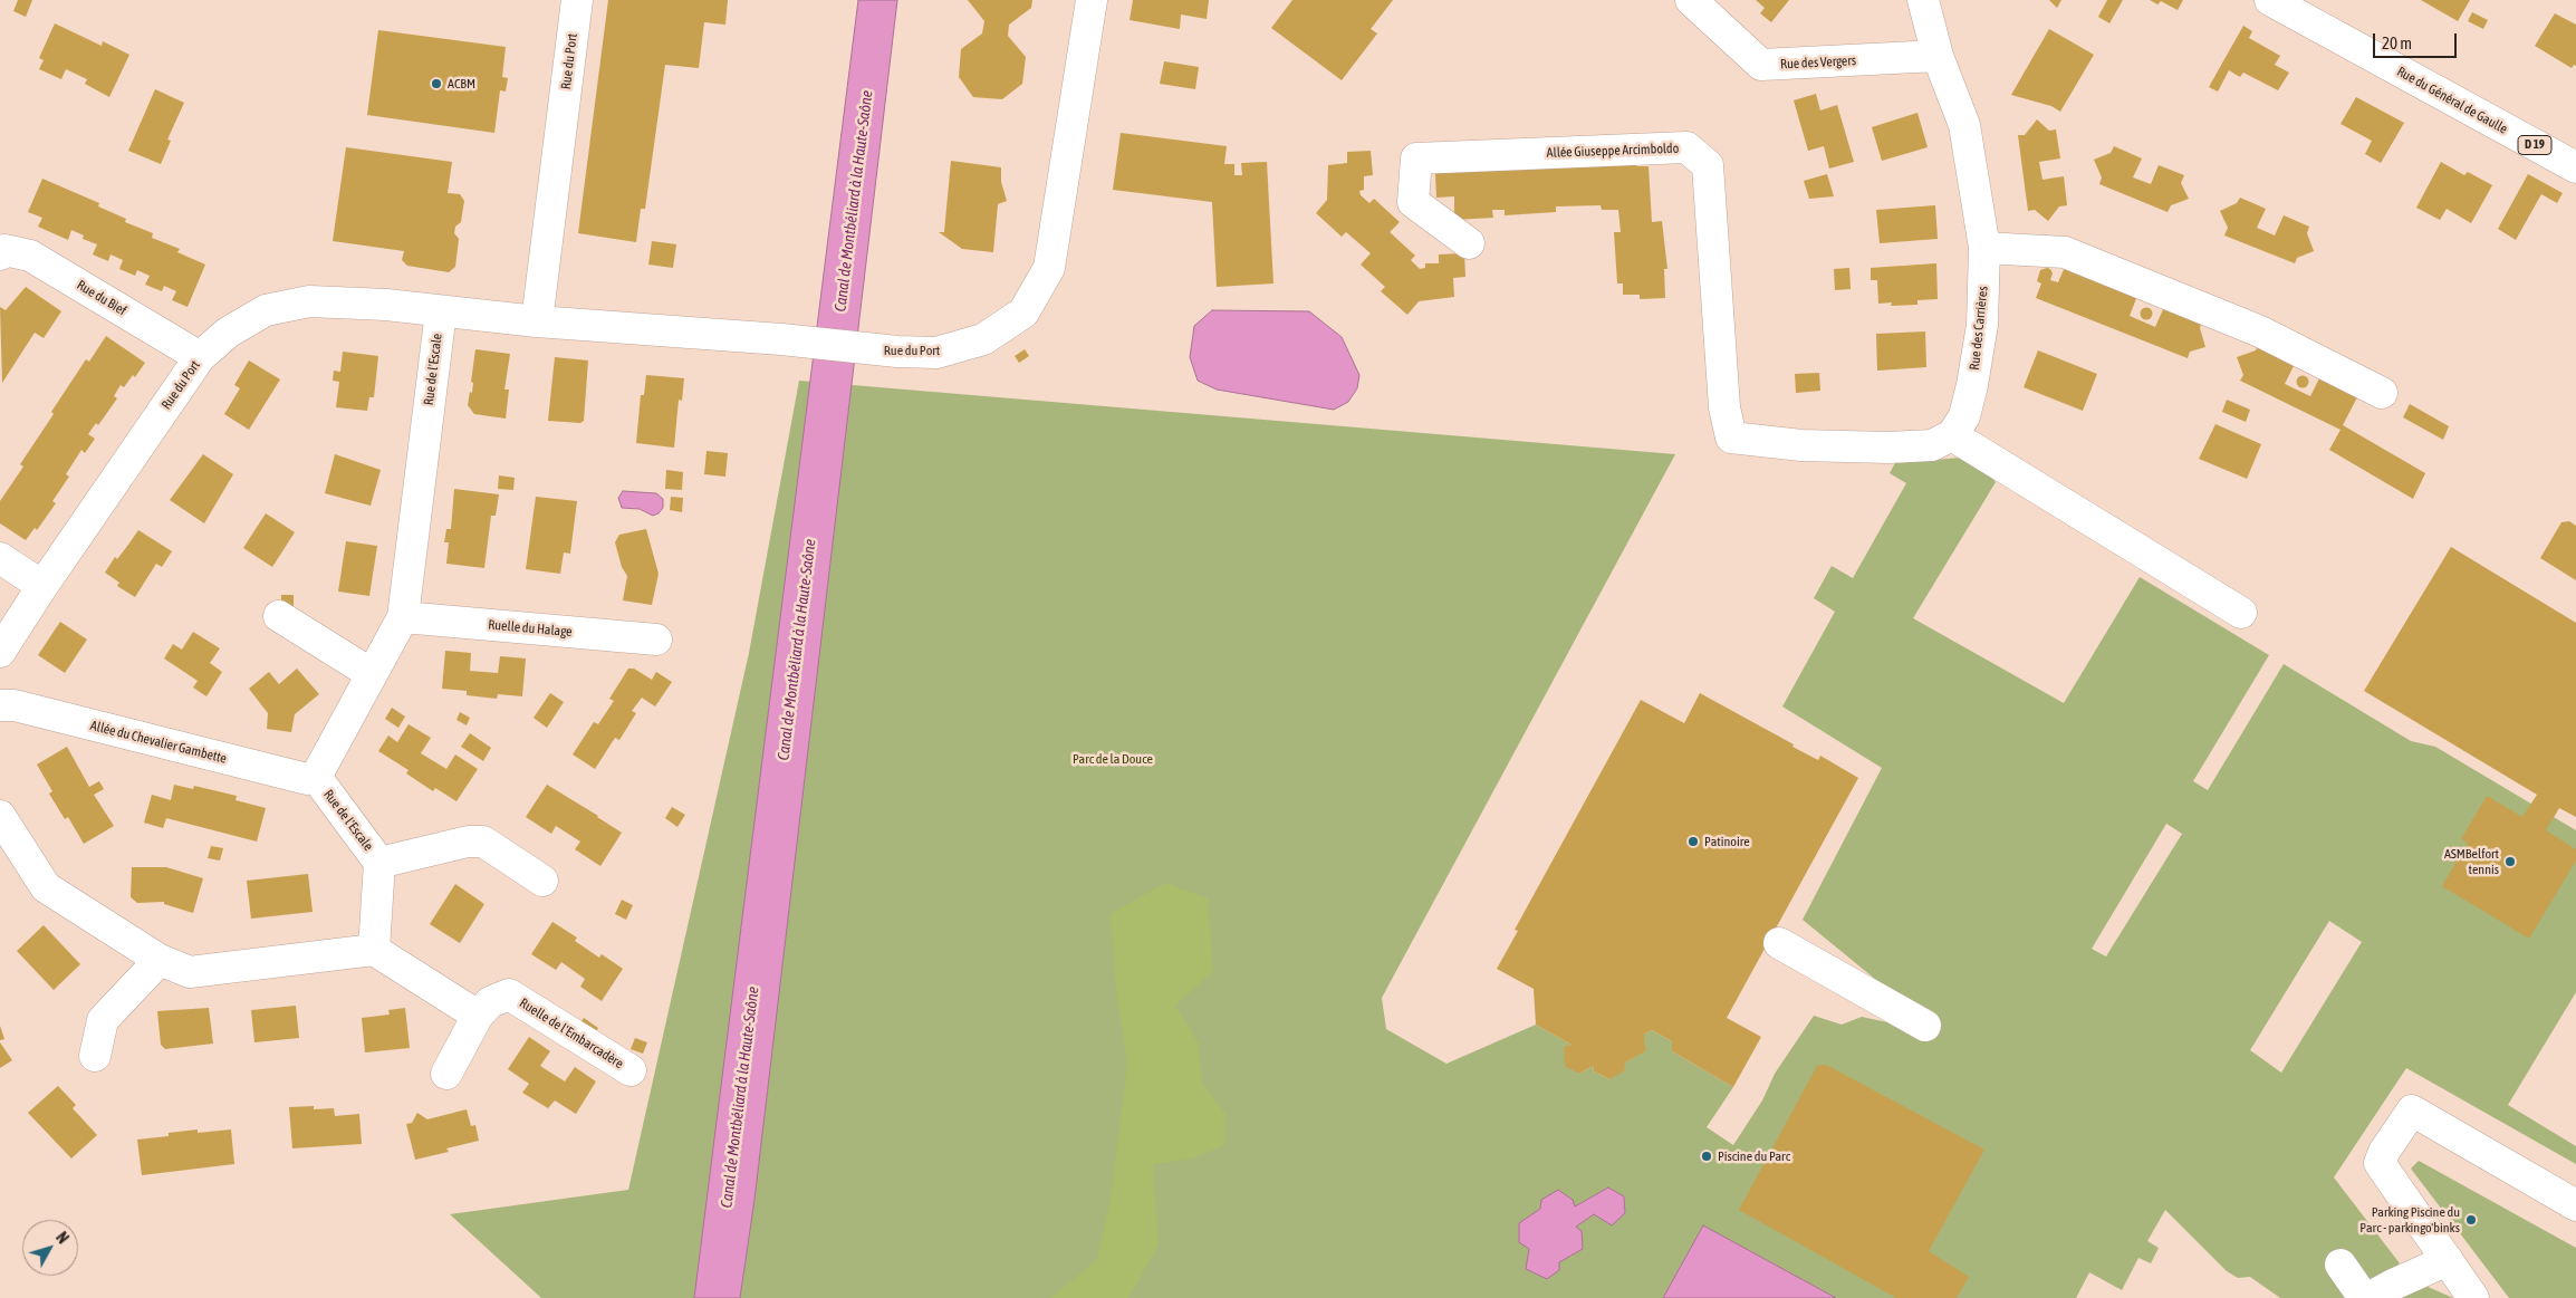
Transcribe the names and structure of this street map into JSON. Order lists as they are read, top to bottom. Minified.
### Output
{"streets":{"street":["Rue du Port","Rue des Vergers","Rue du Général de Gaulle","D 19","Allée Giuseppe Arcimboldo","Rue du Bief","Rue des Carrières","Rue de l'Escale","Ruelle du Halage","Allée du Chevalier Gambette","Ruelle de l'Embarcadère"]},"crossings":[["Rue du Port","Rue du Bief"],["Rue du Port","Rue de l'Escale"],["Rue des Vergers","Rue des Carrières"],["Allée Giuseppe Arcimboldo","Rue des Carrières"],["Rue de l'Escale","Ruelle du Halage"],["Rue de l'Escale","Allée du Chevalier Gambette"]],"water":["Canal de Montbéliard à la Haute-Saône"],"parks":["Parc de la Douce"],"places":["ACBM","Patinoire","ASMBelfort tennis","Piscine du Parc","Parking Piscine du Parc - parkingo'binks"],"scale_bar":"20 m","north":"top right"}
